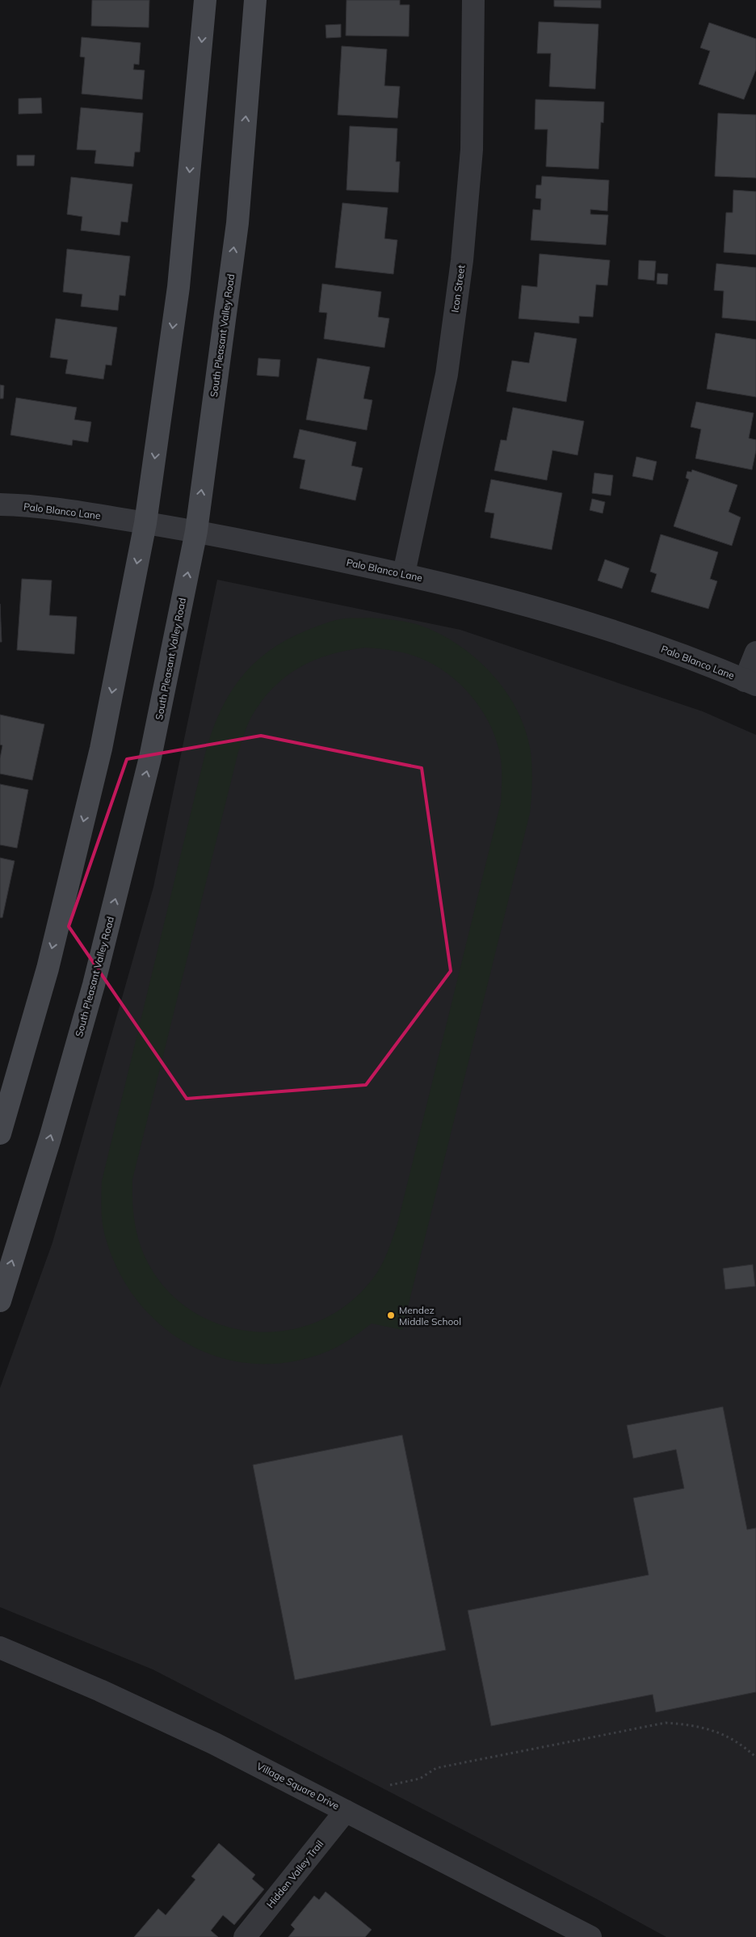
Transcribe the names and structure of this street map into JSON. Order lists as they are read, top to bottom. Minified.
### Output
{"streets":{"main road":["South Pleasant Valley Road"],"street":["Icon Street","Palo Blanco Lane","Village Square Drive","Hidden Valley Trail"]},"crossings":[["Icon Street","Palo Blanco Lane"],["South Pleasant Valley Road","Palo Blanco Lane"],["Village Square Drive","Hidden Valley Trail"]],"places":["Mendez Middle School"]}
